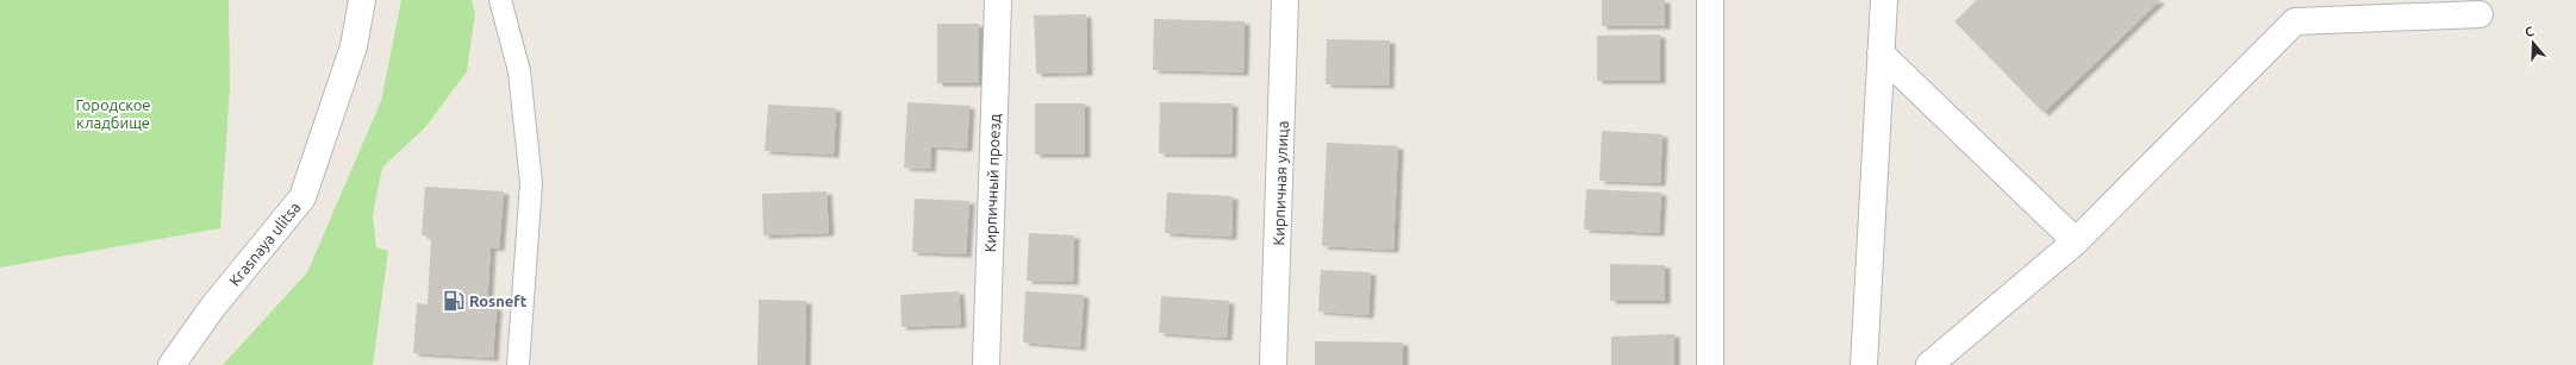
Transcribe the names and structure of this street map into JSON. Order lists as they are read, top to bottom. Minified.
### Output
{"streets":{"street":["Кирпичный проезд","Кирпичная улица","Krasnaya ulitsa"]},"parks":["Городское кладбище"],"places":{"fuel station":["Rosneft"]},"north":"top"}
